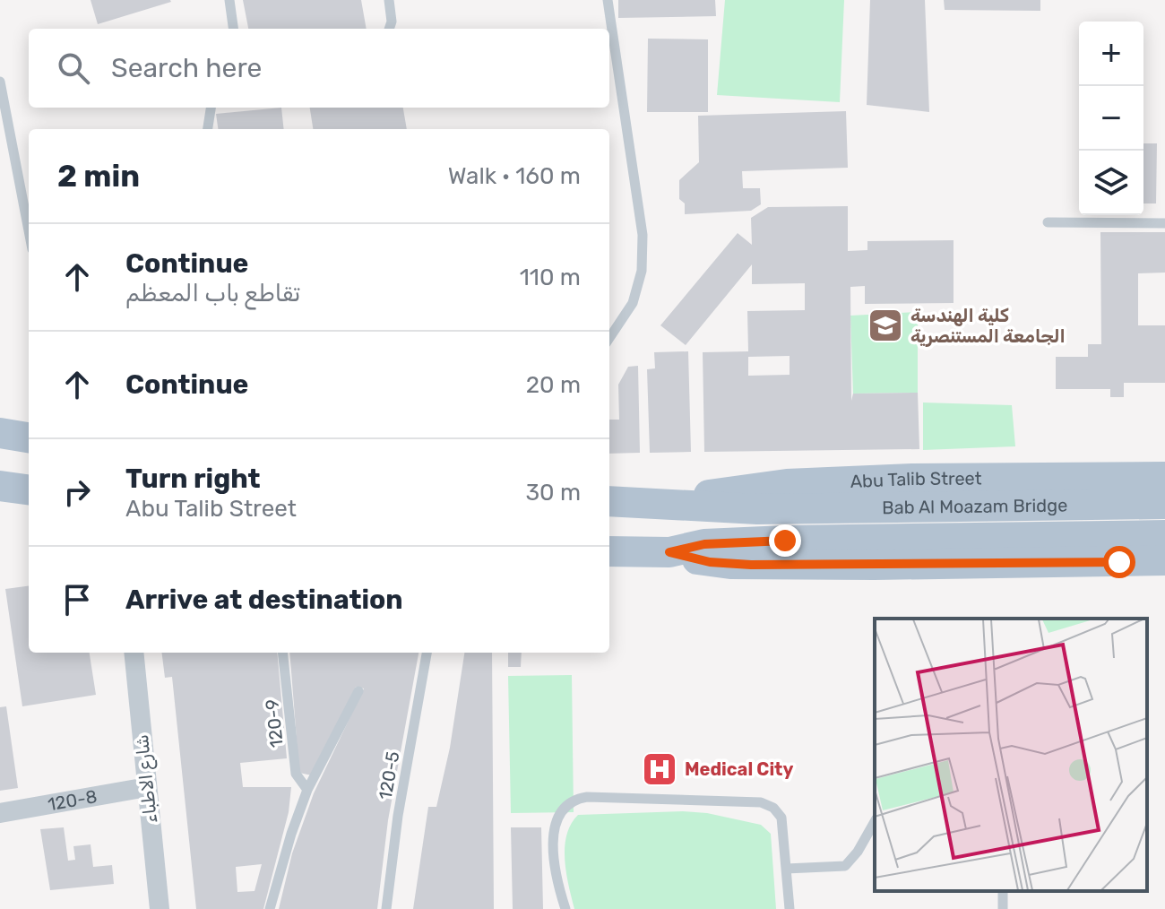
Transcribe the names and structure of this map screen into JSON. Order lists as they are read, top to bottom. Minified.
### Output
{"streets":{"main road":["Abu Talib Street","Bab Al Moazam Bridge"],"street":["شارع الاطباء","120-8"],"lane":["120-9","120-5"]},"crossings":[["Abu Talib Street","Bab Al Moazam Bridge"],["شارع الاطباء","120-8"]],"places":{"school or university":["كلية الهندسة الجامعة المستنصرية"],"hospital":["Medical City"]},"page":{"map_buttons":["+","−"],"search":"Search here","heading":["2 min","Walk · 160 m"],"list":[["Continue","تقاطع باب المعظم","110 m"],["Continue","20 m"],["Turn right","Abu Talib Street","30 m"],"Arrive at destination"]}}
